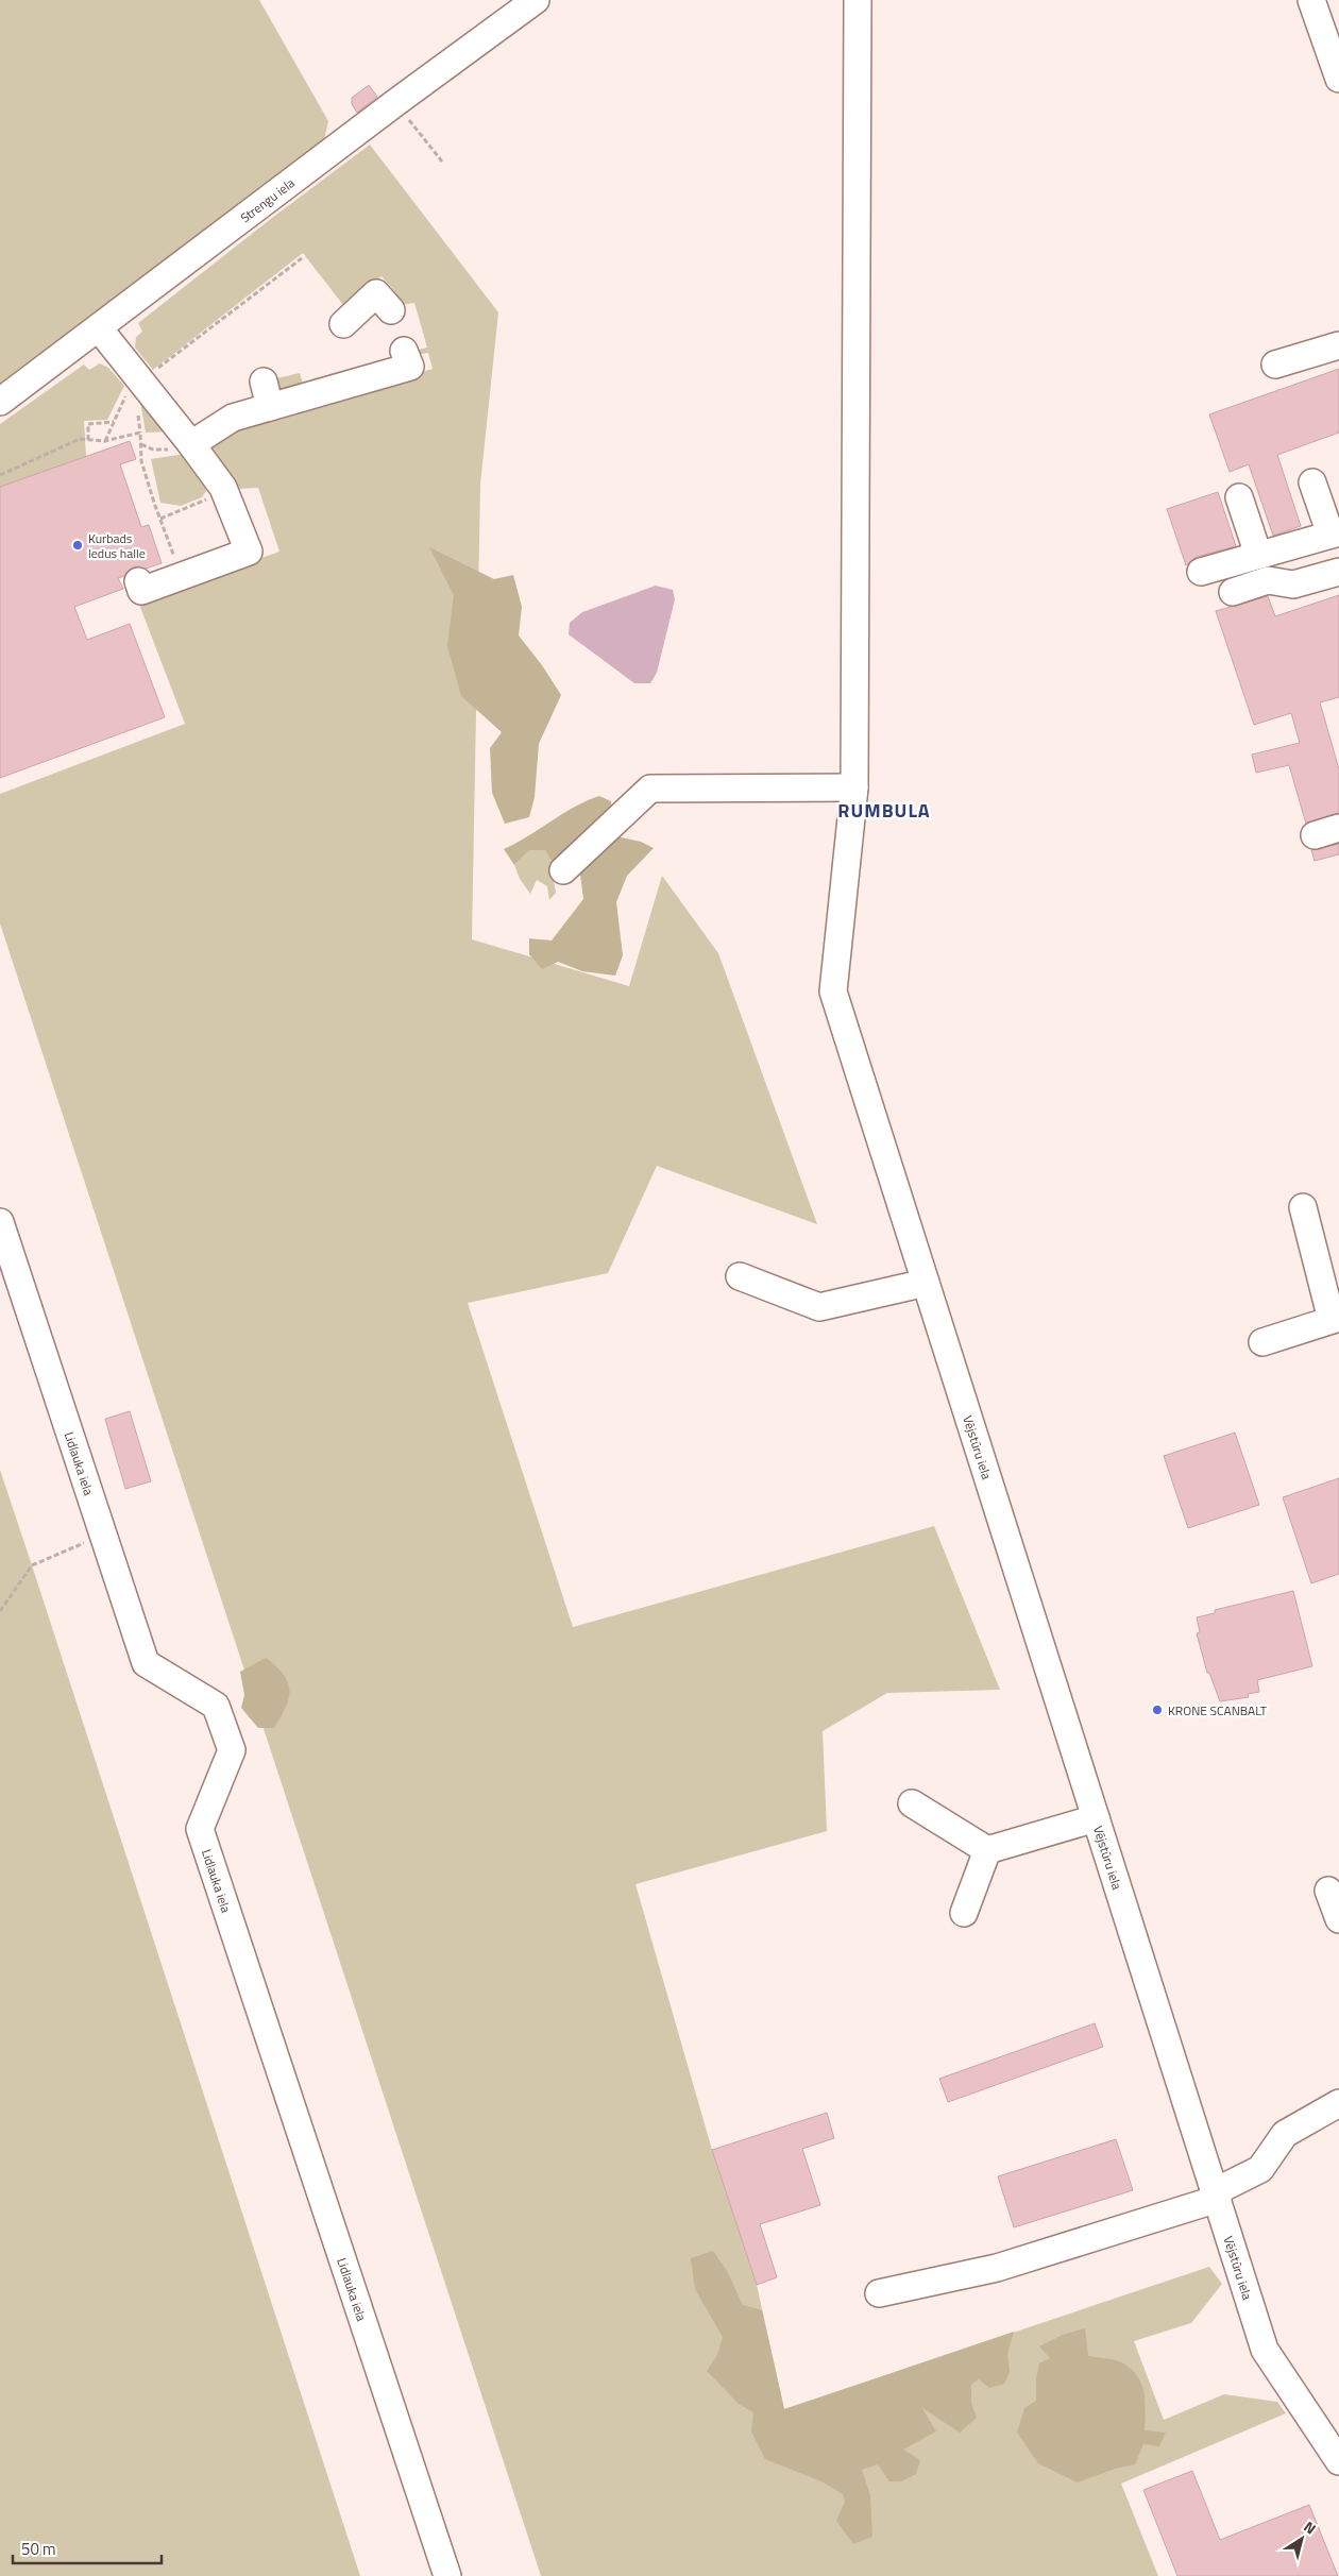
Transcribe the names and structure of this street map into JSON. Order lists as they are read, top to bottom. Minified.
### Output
{"streets":{"street":["Strengu iela","Vējstūru iela","Lidlauka iela"]},"districts":["RUMBULA"],"places":["Kurbads ledus halle","KRONE SCANBALT"],"scale_bar":"50 m","north":"top right"}
